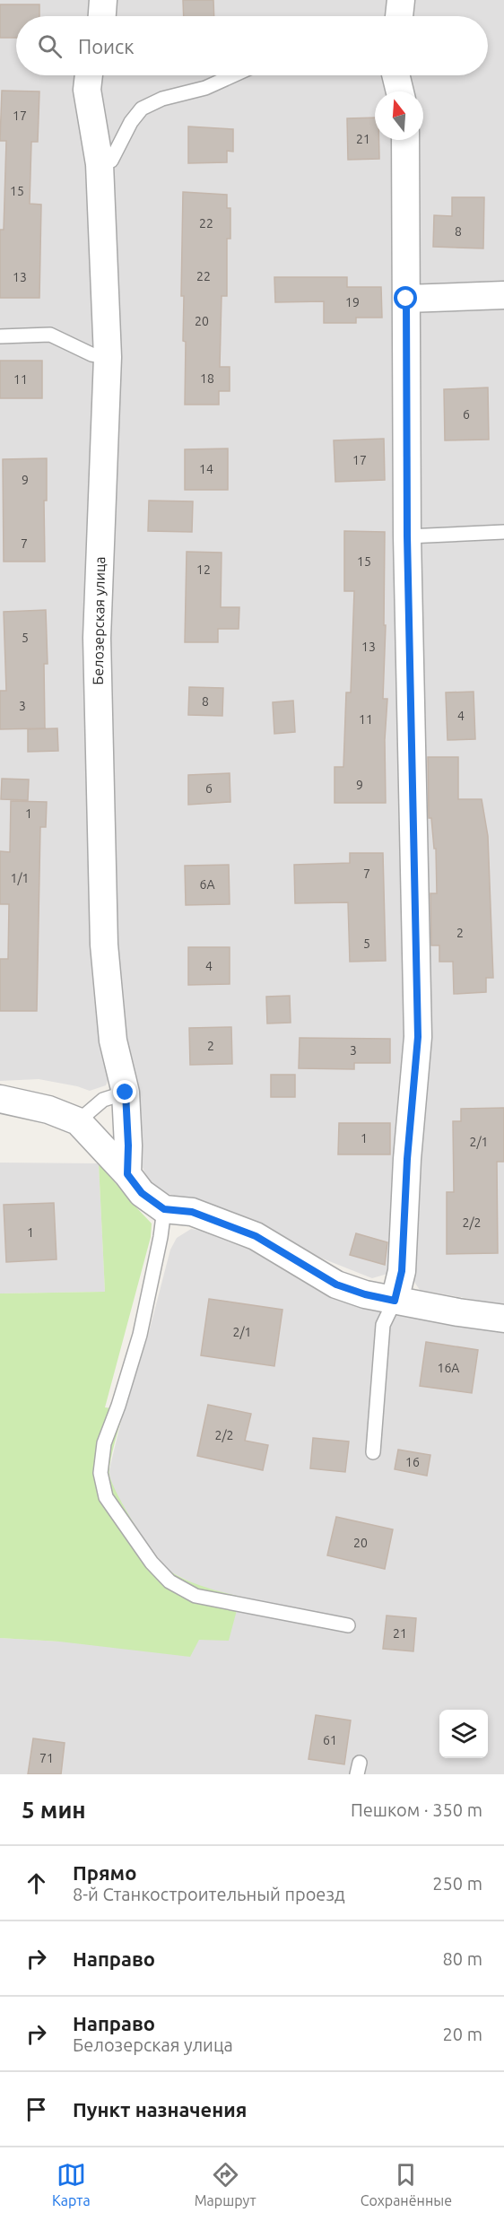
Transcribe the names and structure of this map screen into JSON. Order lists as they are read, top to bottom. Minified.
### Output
{"streets":{"street":["Белозерская улица"]},"house_numbers":["17","21","15","22","8","22","13","19","20","18","11","6","17","14","9","7","15","12","5","13","8","3","4","11","9","6","1","7","1/1","6А","2","5","4","2","3","1","2/1","2/2","1","2/1","16А","2/2","16","20","21","61","71"],"north":"top","page":{"search":"Поиск","heading":["5 мин","Пешком · 350 m"],"list":[["Прямо","8-й Станкостроительный проезд","250 m"],["Направо","80 m"],["Направо","Белозерская улица","20 m"],"Пункт назначения"],"nav":["Карта","Маршрут","Сохранённые"]}}
